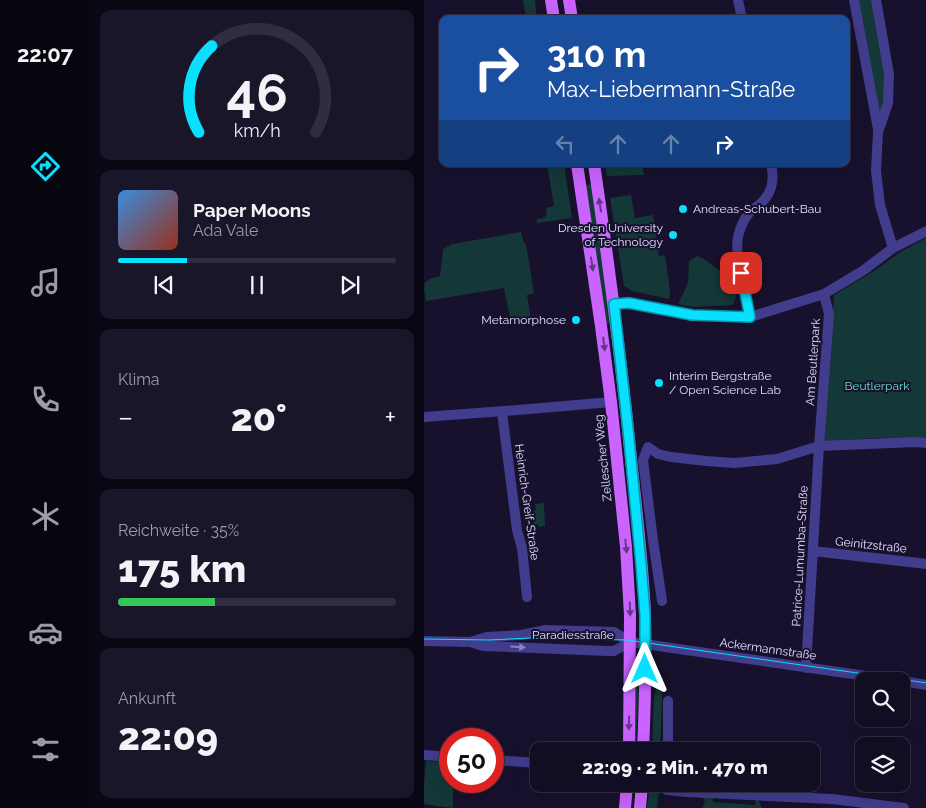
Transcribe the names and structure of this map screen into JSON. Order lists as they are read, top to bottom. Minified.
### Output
{"streets":{"main road":["Zellescher Weg"],"street":["Am Beutlerpark","Heinrich-Greif-Straße","Geinitzstraße","Patrice-Lumumba-Straße","Paradiesstraße","Ackermannstraße"]},"crossings":[["Am Beutlerpark","Patrice-Lumumba-Straße"],["Zellescher Weg","Paradiesstraße"],["Zellescher Weg","Ackermannstraße"],["Geinitzstraße","Patrice-Lumumba-Straße"],["Patrice-Lumumba-Straße","Ackermannstraße"],["Paradiesstraße","Ackermannstraße"]],"parks":["Beutlerpark"],"places":["Andreas-Schubert-Bau","Dresden University of Technology","Metamorphose","Interim Bergstraße / Open Science Lab"],"page":{"tabs":"22:07","turn":["310 m","Max-Liebermann-Straße"],"song":["Paper Moons","Ada Vale"],"tile":["Klima",["Reichweite · 35%","175 km"],["Ankunft","22:09"]],"heat":["−","20°","+"],"limit":"50","trip":"22:09 · 2 Min. · 470 m","gauge":["46","km/h"]}}
